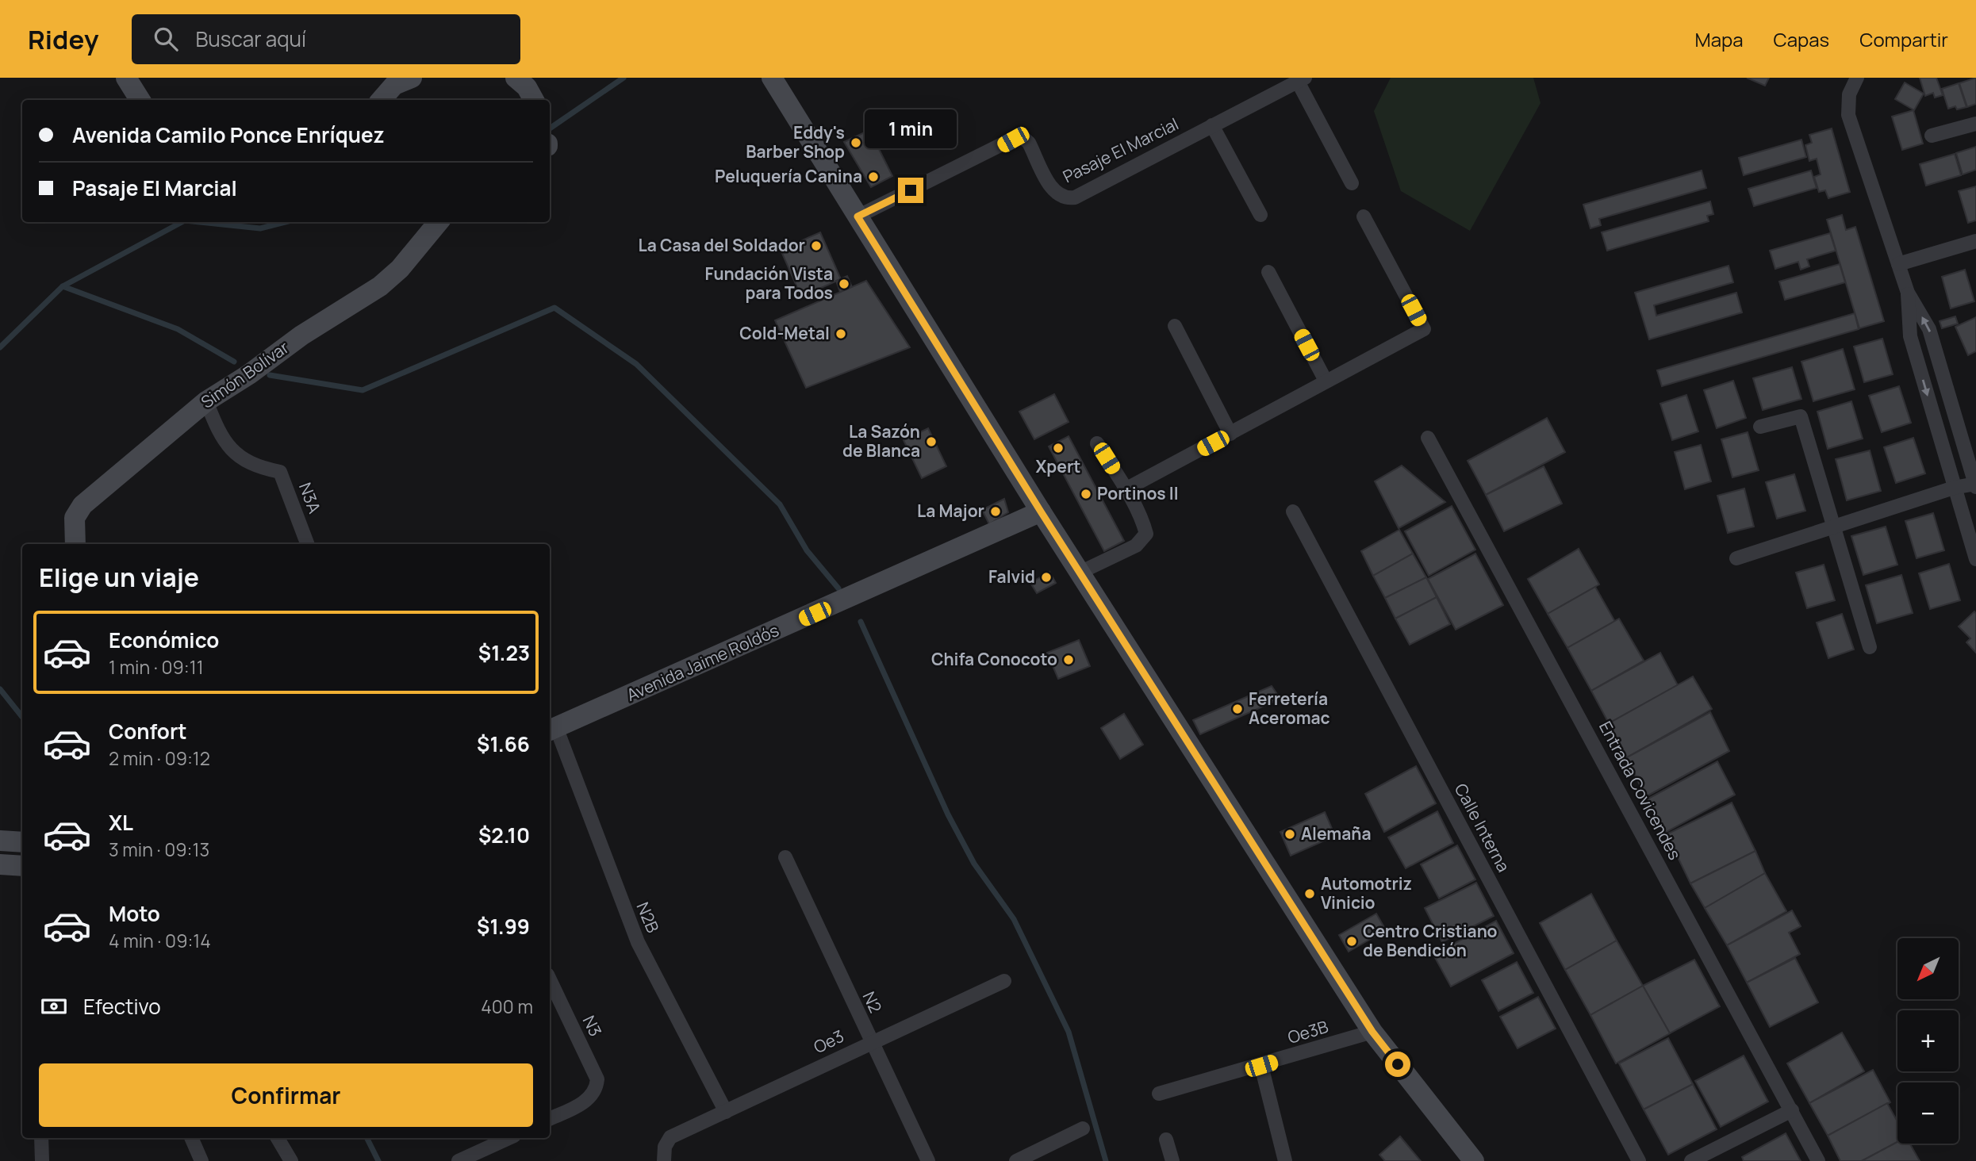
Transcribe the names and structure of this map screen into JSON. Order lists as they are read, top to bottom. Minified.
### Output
{"streets":{"main road":["Simón Bolívar","Avenida Jaime Roldós"],"street":["Pasaje El Marcial","N3A","Entrada Covicendes","Calle Interna","N2B","N2","N3","Oe3B","Oe3"]},"crossings":[["Simón Bolívar","N3A"],["Avenida Jaime Roldós","N2B"],["N2B","Oe3"],["N2","Oe3"]],"places":["Eddy's Barber Shop","Peluquería Canina","La Casa del Soldador","Fundación Vista para Todos","Cold-Metal","La Sazón de Blanca","Xpert","Portinos II","La Major","Falvid","Chifa Conocoto","Ferretería Aceromac","Alemaña","Automotriz Vinicio","Centro Cristiano de Bendición"],"north":"bottom left","page":{"header":"Ridey","search":"Buscar aquí","nav":["Mapa","Capas","Compartir"],"banner":["Avenida Camilo Ponce Enríquez","Pasaje El Marcial"],"bubble":"1 min","heading":"Elige un viaje","list":[{"name":"Económico","note":"1 min · 09:11","value":"$1.23"},{"name":"Confort","note":"2 min · 09:12","value":"$1.66"},{"name":"XL","note":"3 min · 09:13","value":"$2.10"},{"name":"Moto","note":"4 min · 09:14","value":"$1.99"}],"map_buttons":["+","−"],"pay":["Efectivo","400 m"],"buttons":"Confirmar"}}
